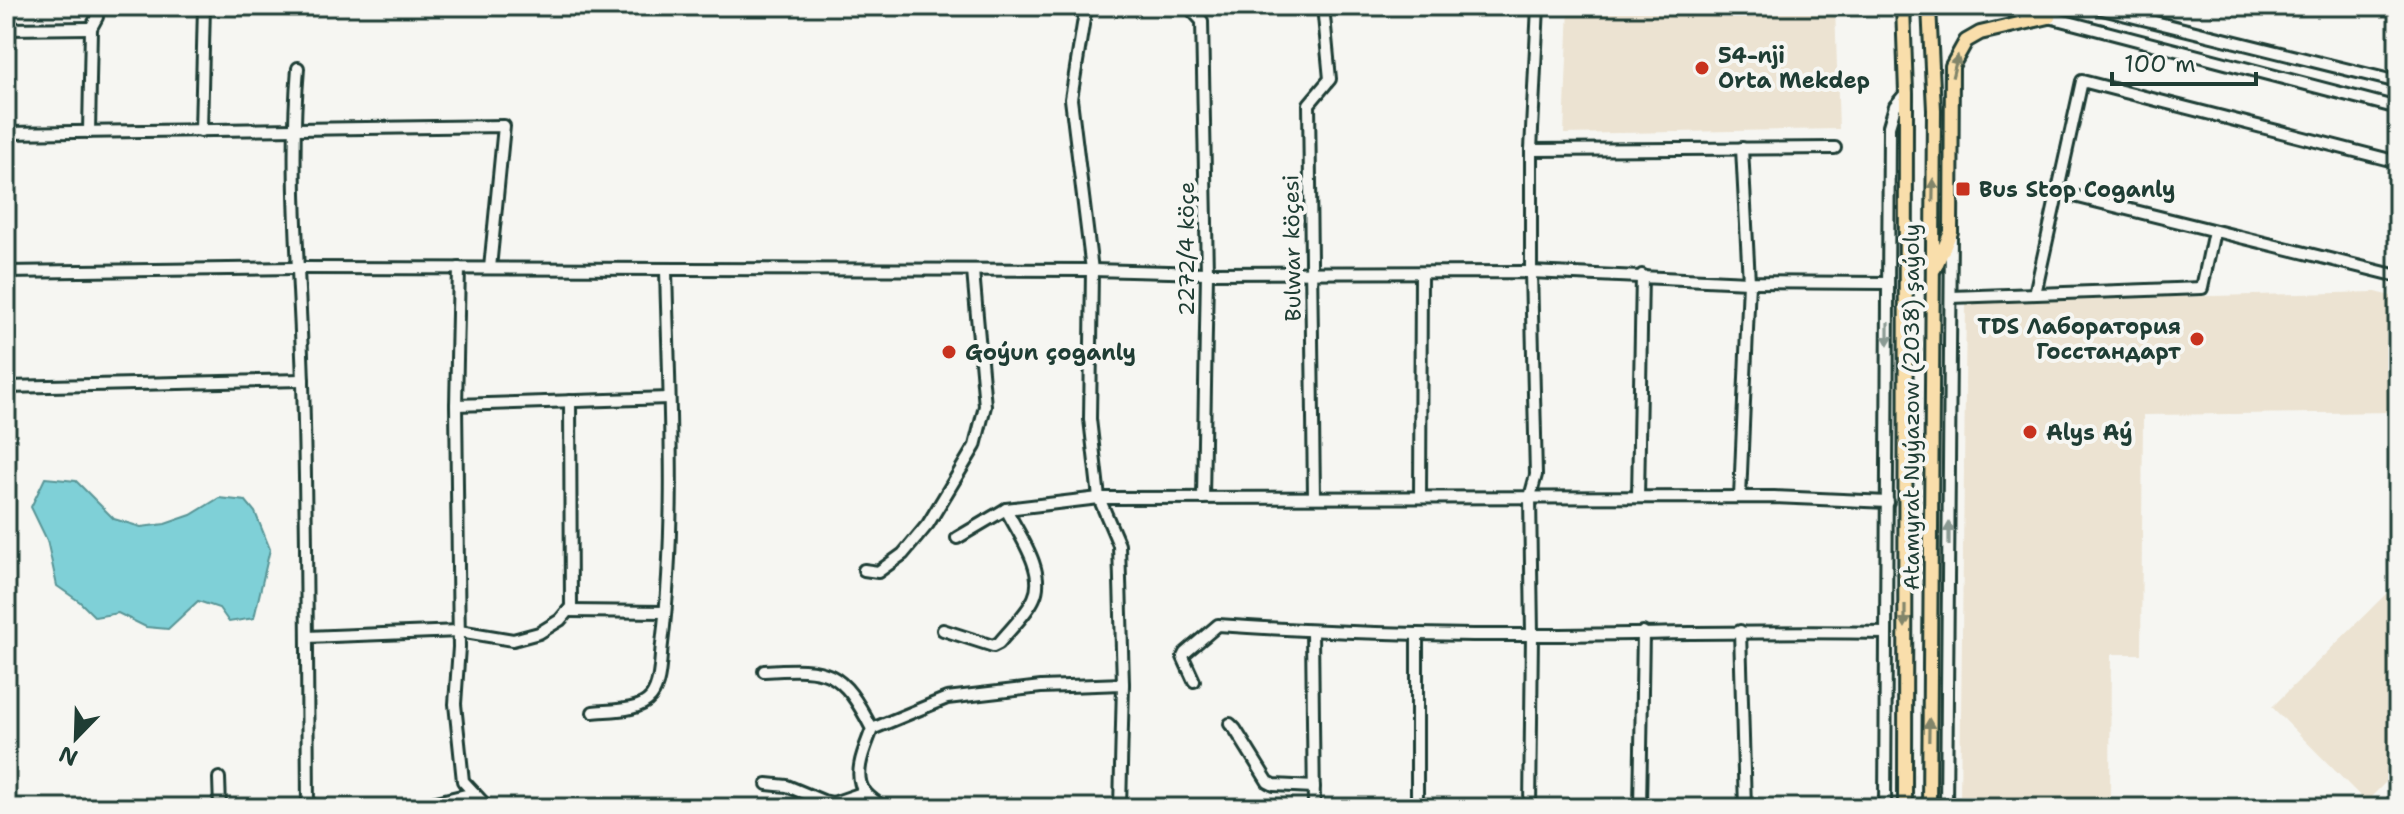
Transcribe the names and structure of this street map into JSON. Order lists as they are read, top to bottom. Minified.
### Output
{"streets":{"main road":["Atamyrat Nyýazow (2038) şaýoly"],"street":["Bulwar köçesi","2272/4 köçe"]},"places":{"other":["54-nji Orta Mekdep","TDS Лаборатория Госстандарт","Goýun çoganly","Alys Aý"],"transit":["Bus Stop Coganly"]},"scale_bar":"100 m","north":"bottom left"}
